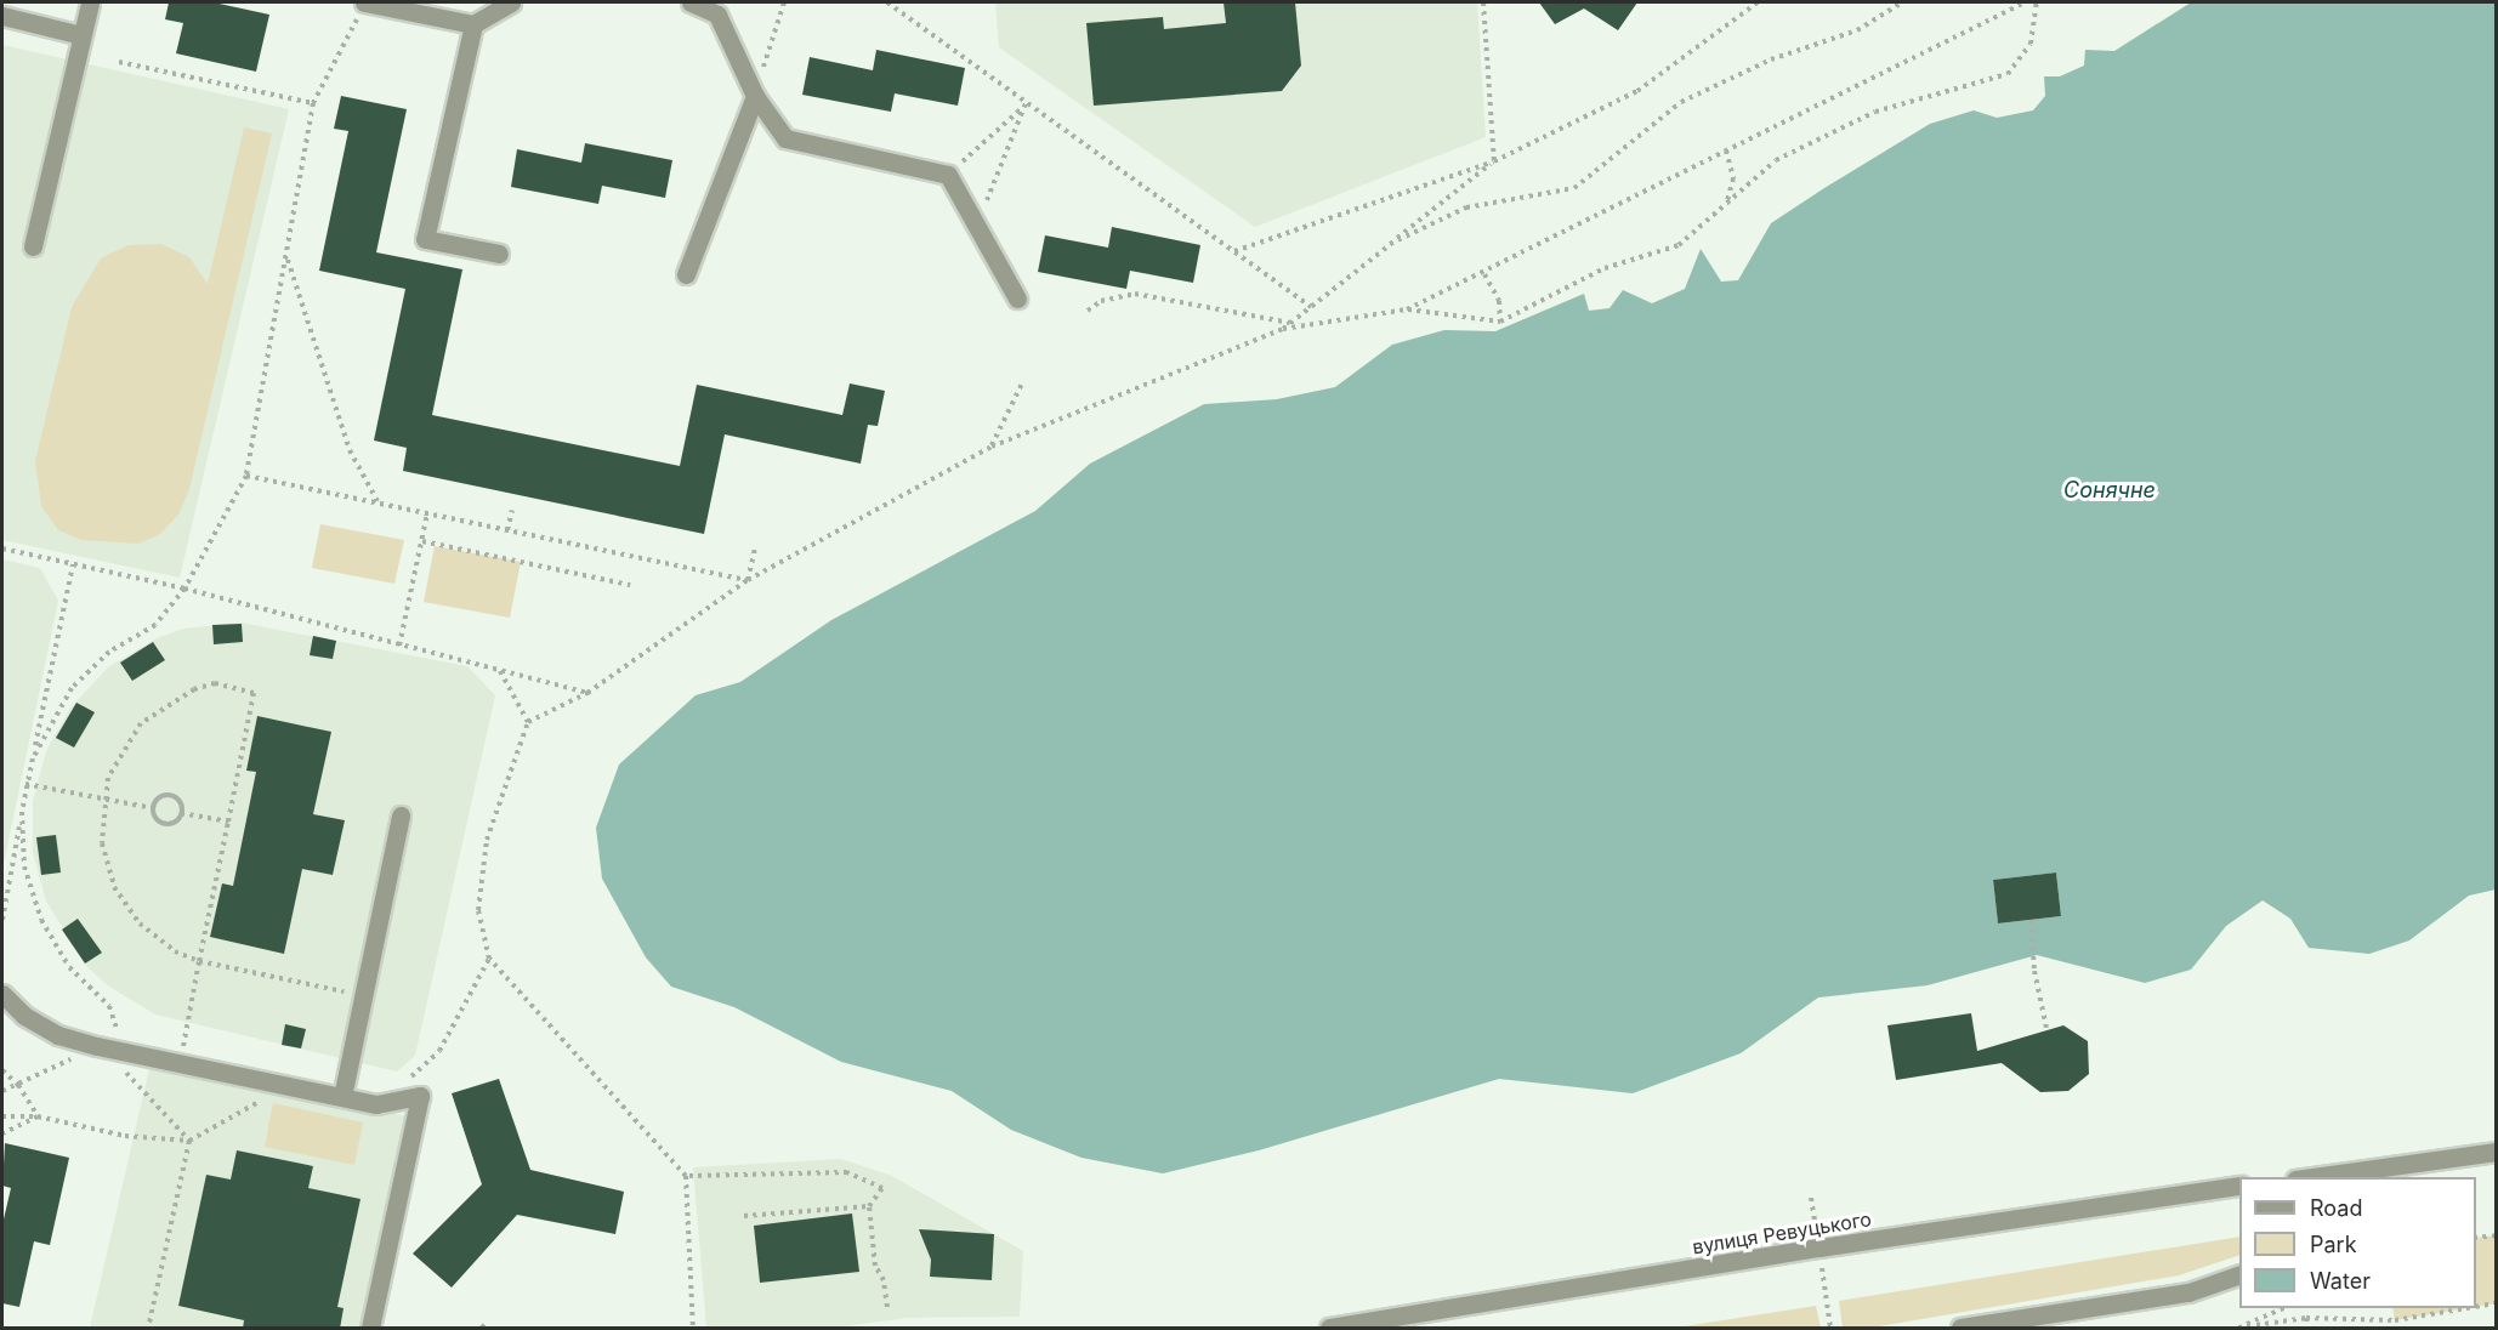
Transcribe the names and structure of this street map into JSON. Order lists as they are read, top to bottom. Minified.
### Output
{"streets":{"street":["вулиця Ревуцького"]},"water":["Сонячне"],"legend":["Road","Park","Water"]}
